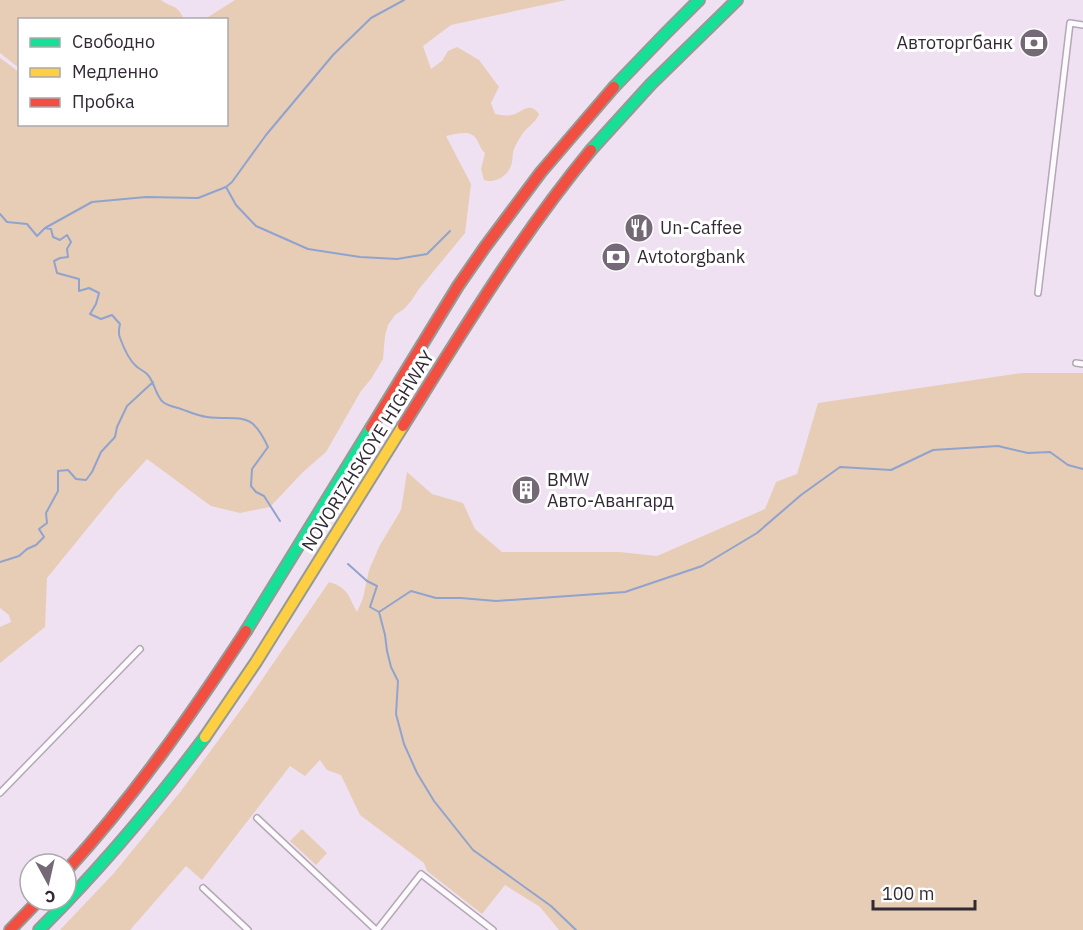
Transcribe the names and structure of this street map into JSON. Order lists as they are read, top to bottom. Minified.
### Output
{"streets":{"highway":["NOVORIZHSKOYE HIGHWAY"]},"places":{"bank":["Автоторгбанк","Avtotorgbank"],"restaurant":["Un-Caffee"],"building":["BMW Авто-Авангард"]},"legend":["Свободно","Медленно","Пробка"],"scale_bar":"100 m","north":"bottom"}
